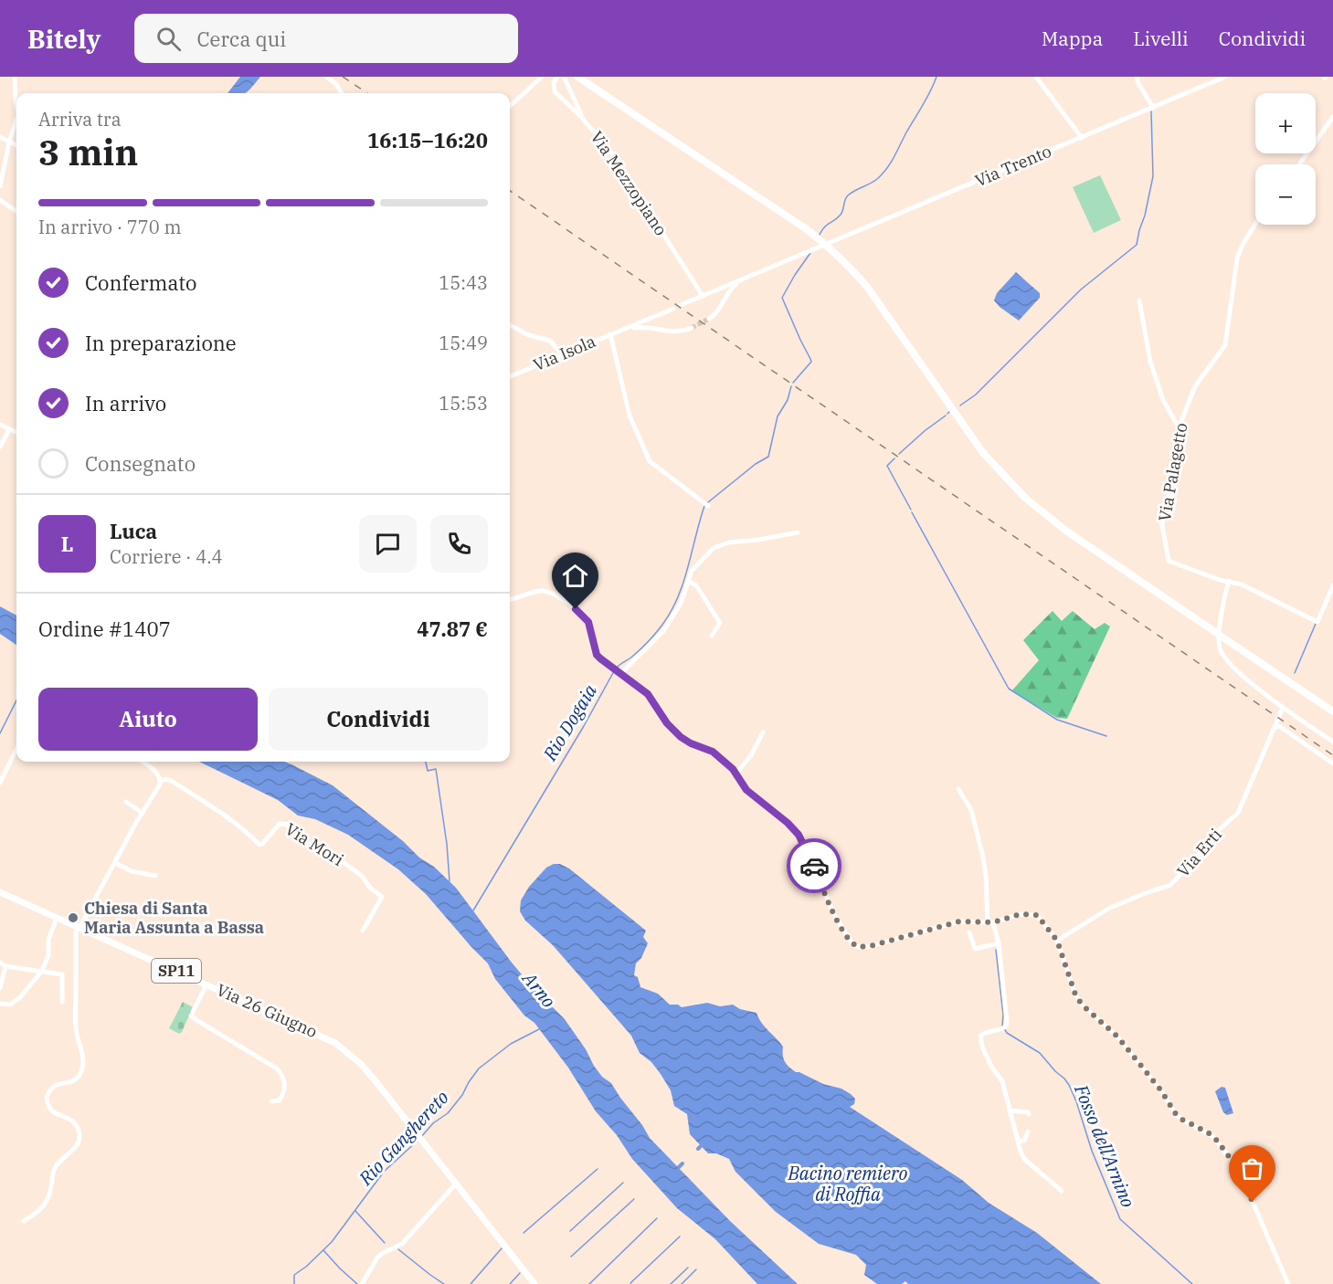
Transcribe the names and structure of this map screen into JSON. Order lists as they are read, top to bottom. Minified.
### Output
{"streets":{"main road":["SP11","Via 26 Giugno"],"street":["Via Trento","Via Mezzopiano","Via Isola","Via Palagetto","Via Mori","Via Erti"]},"crossings":[["SP11","Via 26 Giugno"]],"water":["Rio Dogaia","Arno","Rio Ganghereto","Fosso dell'Arnino","Bacino remiero di Roffia"],"places":["Chiesa di Santa Maria Assunta a Bassa"],"page":{"header":"Bitely","search":"Cerca qui","nav":["Mappa","Livelli","Condividi"],"map_buttons":["+","−"],"heading":["3 min","Arriva tra","16:15–16:20"],"panel":["Luca","Corriere · 4.4","Ordine #1407","47.87 €"],"bar":"In arrivo · 770 m","list":[["Confermato","15:43"],["In preparazione","15:49"],["In arrivo","15:53"],"Consegnato"],"round":"L","buttons":["Aiuto","Condividi"]}}
